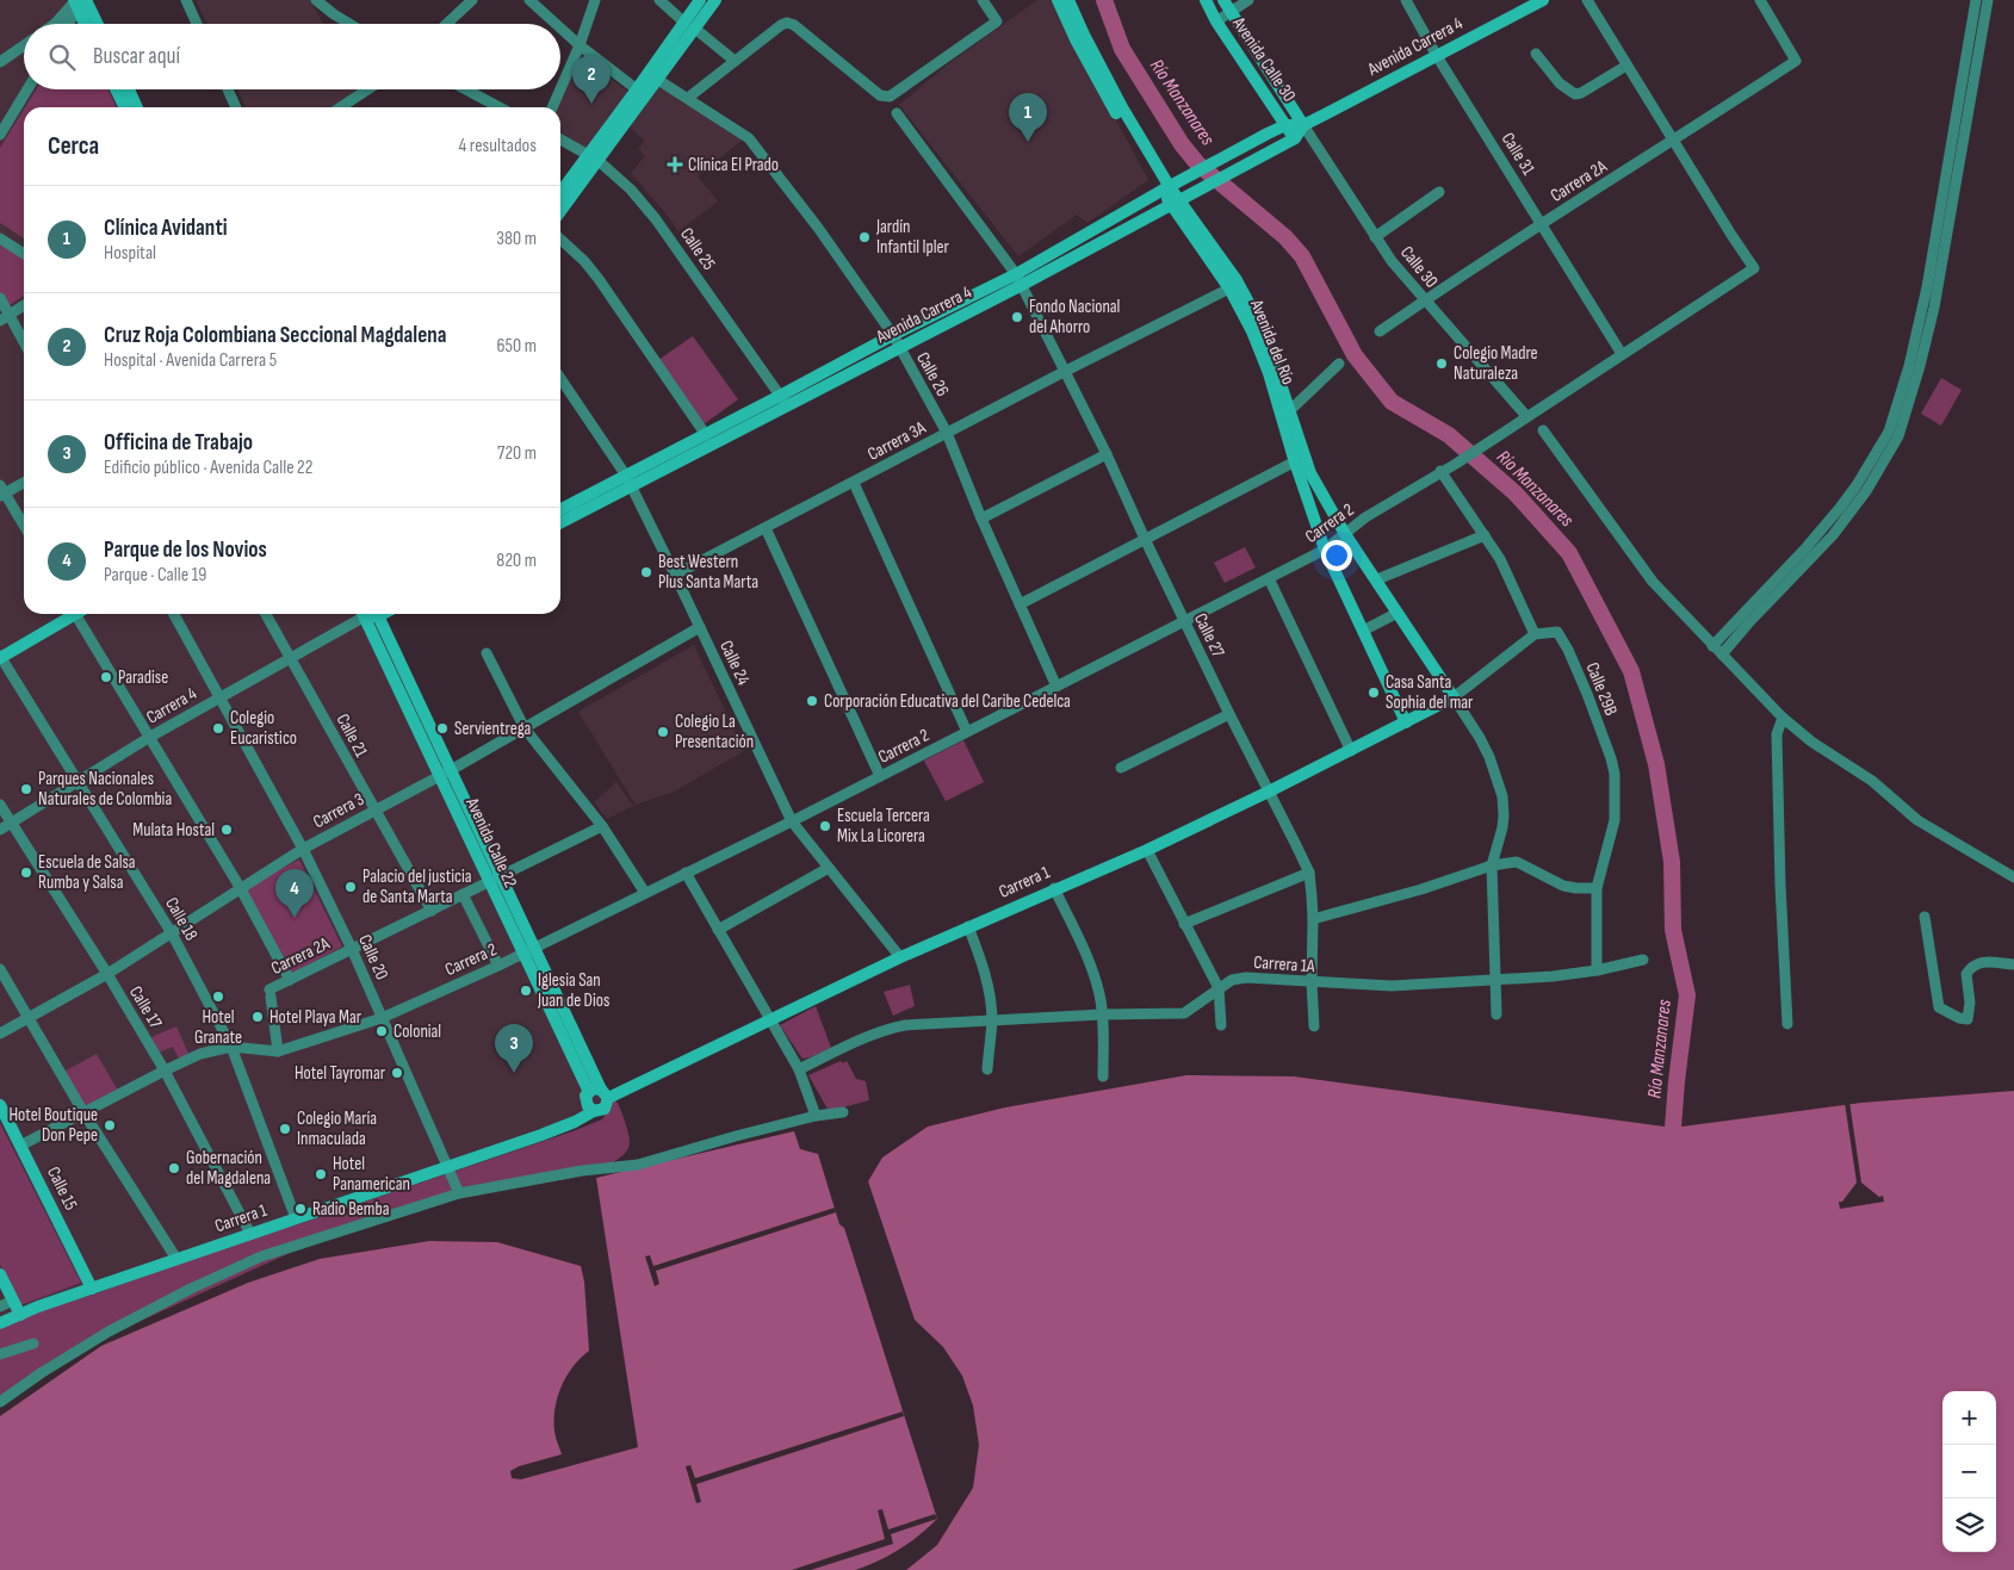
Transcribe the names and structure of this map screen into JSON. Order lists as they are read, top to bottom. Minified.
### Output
{"streets":{"street":["Avenida Carrera 4","Avenida Calle 30","Calle 31","Carrera 2A","Calle 25","Calle 30","Avenida del Río","Calle 26","Carrera 3A","Carrera 2","Calle 27","Calle 24","Calle 29B","Carrera 4","Calle 21","Carrera 3","Avenida Calle 22","Carrera 1","Calle 18","Calle 20","Carrera 1A","Calle 17","Calle 15"]},"crossings":[["Avenida Carrera 4","Avenida Calle 30"],["Avenida Carrera 4","Calle 31"],["Avenida Carrera 4","Calle 25"],["Avenida Carrera 4","Calle 30"],["Avenida Carrera 4","Avenida del Río"],["Avenida Carrera 4","Calle 26"],["Avenida Carrera 4","Calle 27"],["Avenida Carrera 4","Calle 24"],["Avenida Calle 30","Calle 30"],["Calle 31","Carrera 2A"],["Calle 31","Carrera 2"],["Carrera 2A","Calle 30"],["Carrera 2A","Carrera 2"],["Carrera 2A","Calle 21"],["Carrera 2A","Avenida Calle 22"],["Carrera 2A","Calle 20"],["Calle 30","Carrera 2"],["Avenida del Río","Carrera 3A"],["Avenida del Río","Carrera 2"],["Avenida del Río","Carrera 1"],["Calle 26","Carrera 3A"],["Calle 26","Carrera 2"],["Carrera 3A","Calle 27"],["Carrera 3A","Calle 24"],["Carrera 2","Calle 27"],["Carrera 2","Calle 24"],["Carrera 2","Avenida Calle 22"],["Carrera 2","Calle 18"],["Carrera 2","Calle 20"],["Carrera 2","Calle 17"],["Carrera 2","Calle 15"],["Calle 27","Carrera 1"],["Calle 27","Carrera 1A"],["Calle 24","Carrera 3"],["Calle 24","Carrera 1"],["Calle 29B","Carrera 1A"],["Carrera 4","Calle 21"],["Carrera 4","Calle 18"],["Carrera 4","Calle 20"],["Carrera 4","Calle 17"],["Calle 21","Carrera 3"],["Carrera 3","Avenida Calle 22"],["Carrera 3","Calle 18"],["Carrera 3","Calle 20"],["Carrera 3","Calle 17"],["Avenida Calle 22","Carrera 1"],["Carrera 1","Calle 18"],["Carrera 1","Calle 20"],["Carrera 1","Calle 17"],["Carrera 1","Calle 15"]],"water":["Río Manzanares"],"places":{"health":["Clínica El Prado"],"other":["Jardín Infantil Ipler","Fondo Nacional del Ahorro","Colegio Madre Naturaleza","Best Western Plus Santa Marta","Paradise","Casa Santa Sophia del mar","Corporación Educativa del Caribe Cedelca","Colegio Eucaristico","Servientrega","Colegio La Presentación","Parques Nacionales Naturales de Colombia","Escuela Tercera Mix La Licorera","Mulata Hostal","Escuela de Salsa Rumba y Salsa","Palacio del justicia de Santa Marta","Iglesia San Juan de Dios","Hotel Granate","Hotel Playa Mar","Colonial","Hotel Tayromar","Hotel Boutique Don Pepe","Colegio María Inmaculada","Gobernación del Magdalena","Hotel Panamerican","Radio Bemba"]},"page":{"search":"Buscar aquí","pins":["2","1","4","3"],"heading":["Cerca","4 resultados"],"list":[{"mark":"1","name":"Clínica Avidanti","note":"Hospital","value":"380 m"},{"mark":"2","name":"Cruz Roja Colombiana Seccional Magdalena","note":"Hospital · Avenida Carrera 5","value":"650 m"},{"mark":"3","name":"Officina de Trabajo","note":"Edificio público · Avenida Calle 22","value":"720 m"},{"mark":"4","name":"Parque de los Novios","note":"Parque · Calle 19","value":"820 m"}],"map_buttons":["+","−"]}}
